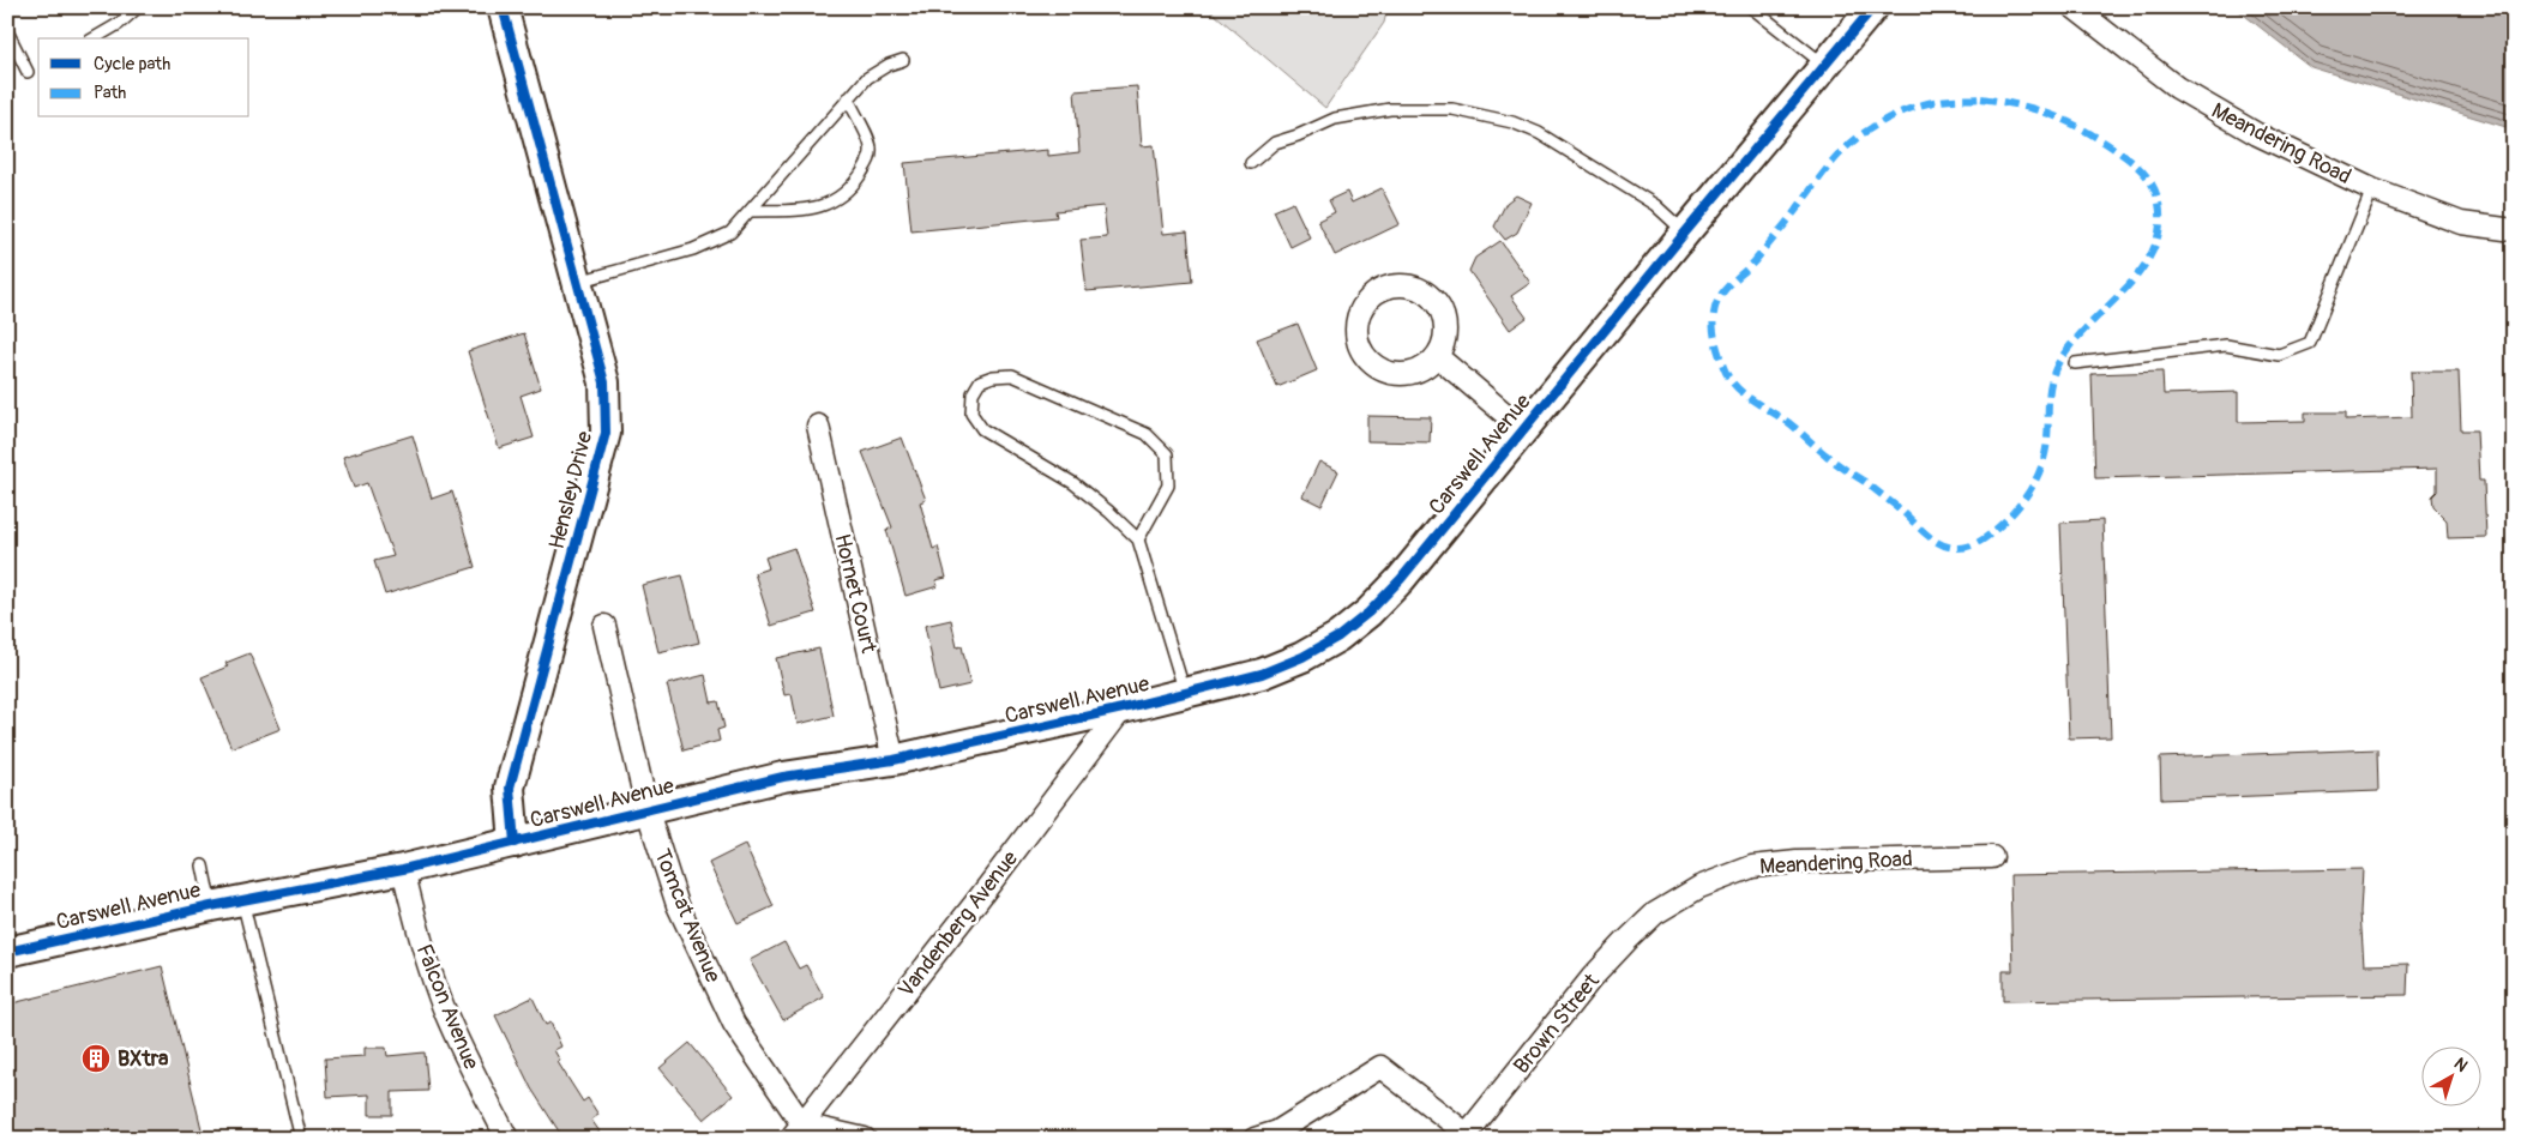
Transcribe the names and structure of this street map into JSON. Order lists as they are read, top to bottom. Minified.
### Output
{"streets":{"street":["Meandering Road","Carswell Avenue","Hensley Drive","Hornet Court","Tomcat Avenue","Vandenberg Avenue","Falcon Avenue","Brown Street"]},"crossings":[["Meandering Road","Brown Street"],["Carswell Avenue","Hensley Drive"],["Carswell Avenue","Hornet Court"],["Carswell Avenue","Tomcat Avenue"],["Carswell Avenue","Vandenberg Avenue"],["Carswell Avenue","Falcon Avenue"],["Tomcat Avenue","Vandenberg Avenue"]],"places":{"building":["BXtra"]},"legend":["Cycle path","Path"],"north":"top right"}
